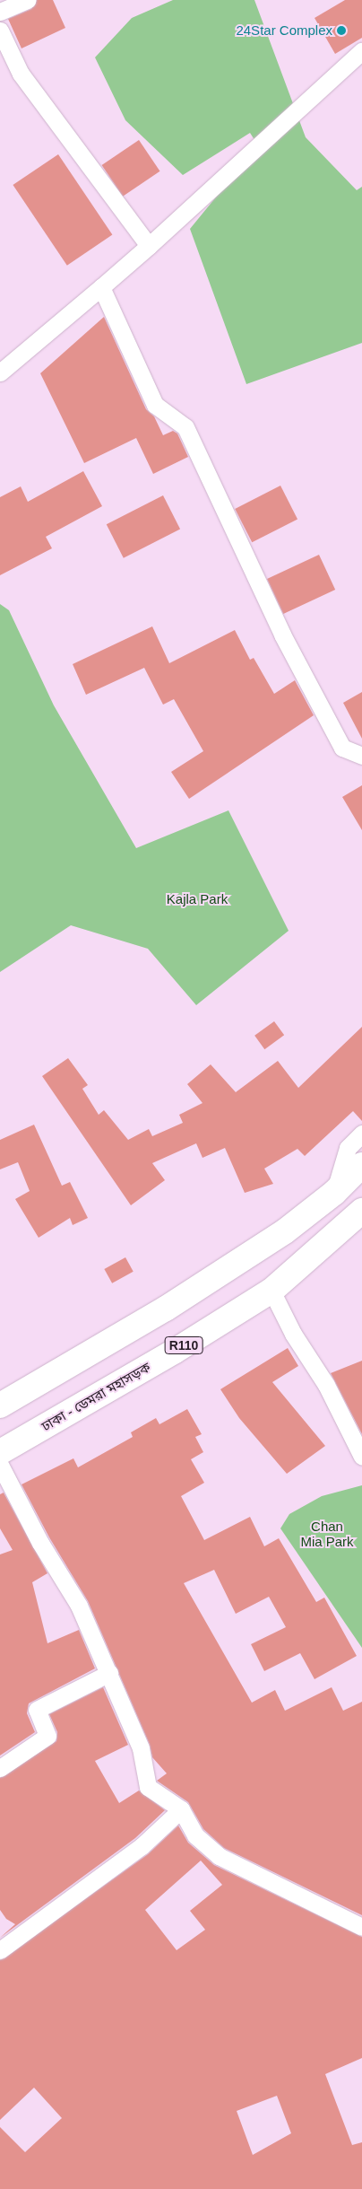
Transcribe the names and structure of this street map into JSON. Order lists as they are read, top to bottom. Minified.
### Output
{"streets":{"main road":["R110","ঢাকা - ডেমরা মহাসড়ক"]},"parks":["Kajla Park","Chan Mia Park"],"places":["24Star Complex"]}
